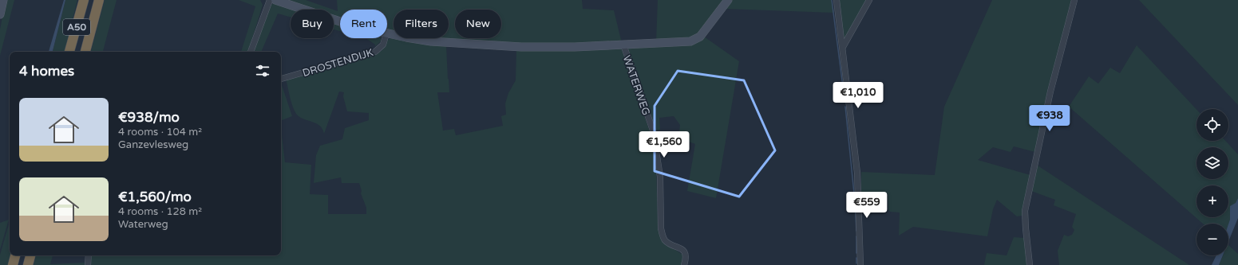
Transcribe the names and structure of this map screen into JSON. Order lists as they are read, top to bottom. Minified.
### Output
{"streets":{"highway":["A50"],"street":["DROSTENDIJK","WATERWEG"]},"page":{"chip":["Buy","Rent","Filters","New"],"heading":"4 homes","price":["€1,010","€938","€1,560","€559"],"list":[{"name":"€938/mo","note":"4 rooms · 104 m² · Ganzevlesweg"},{"name":"€1,560/mo","note":"4 rooms · 128 m² · Waterweg"}],"map_buttons":["+","−"]}}
